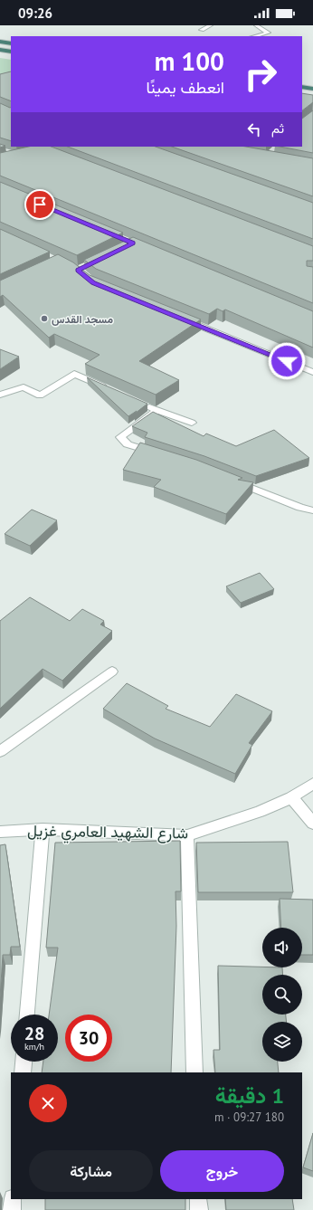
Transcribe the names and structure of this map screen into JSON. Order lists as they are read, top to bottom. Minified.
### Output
{"streets":{"street":["شارع الشهيد العامري غزيل"]},"places":["مسجد القدس"],"page":{"status":"09:26","turn":["100 m","انعطف يمينًا"],"then":"ثم","speed":"28 km/h","limit":"30","heading":["1 دقيقة","180 m · 09:27"],"buttons":["خروج","مشاركة"]}}
